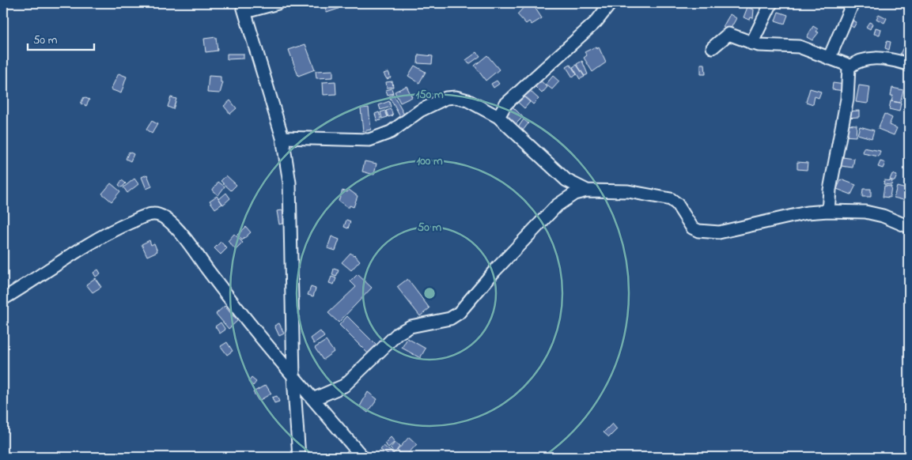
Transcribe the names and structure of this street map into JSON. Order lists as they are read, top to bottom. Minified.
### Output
{"scale_bar":"50 m","rings":["150 m","100 m","50 m"]}
